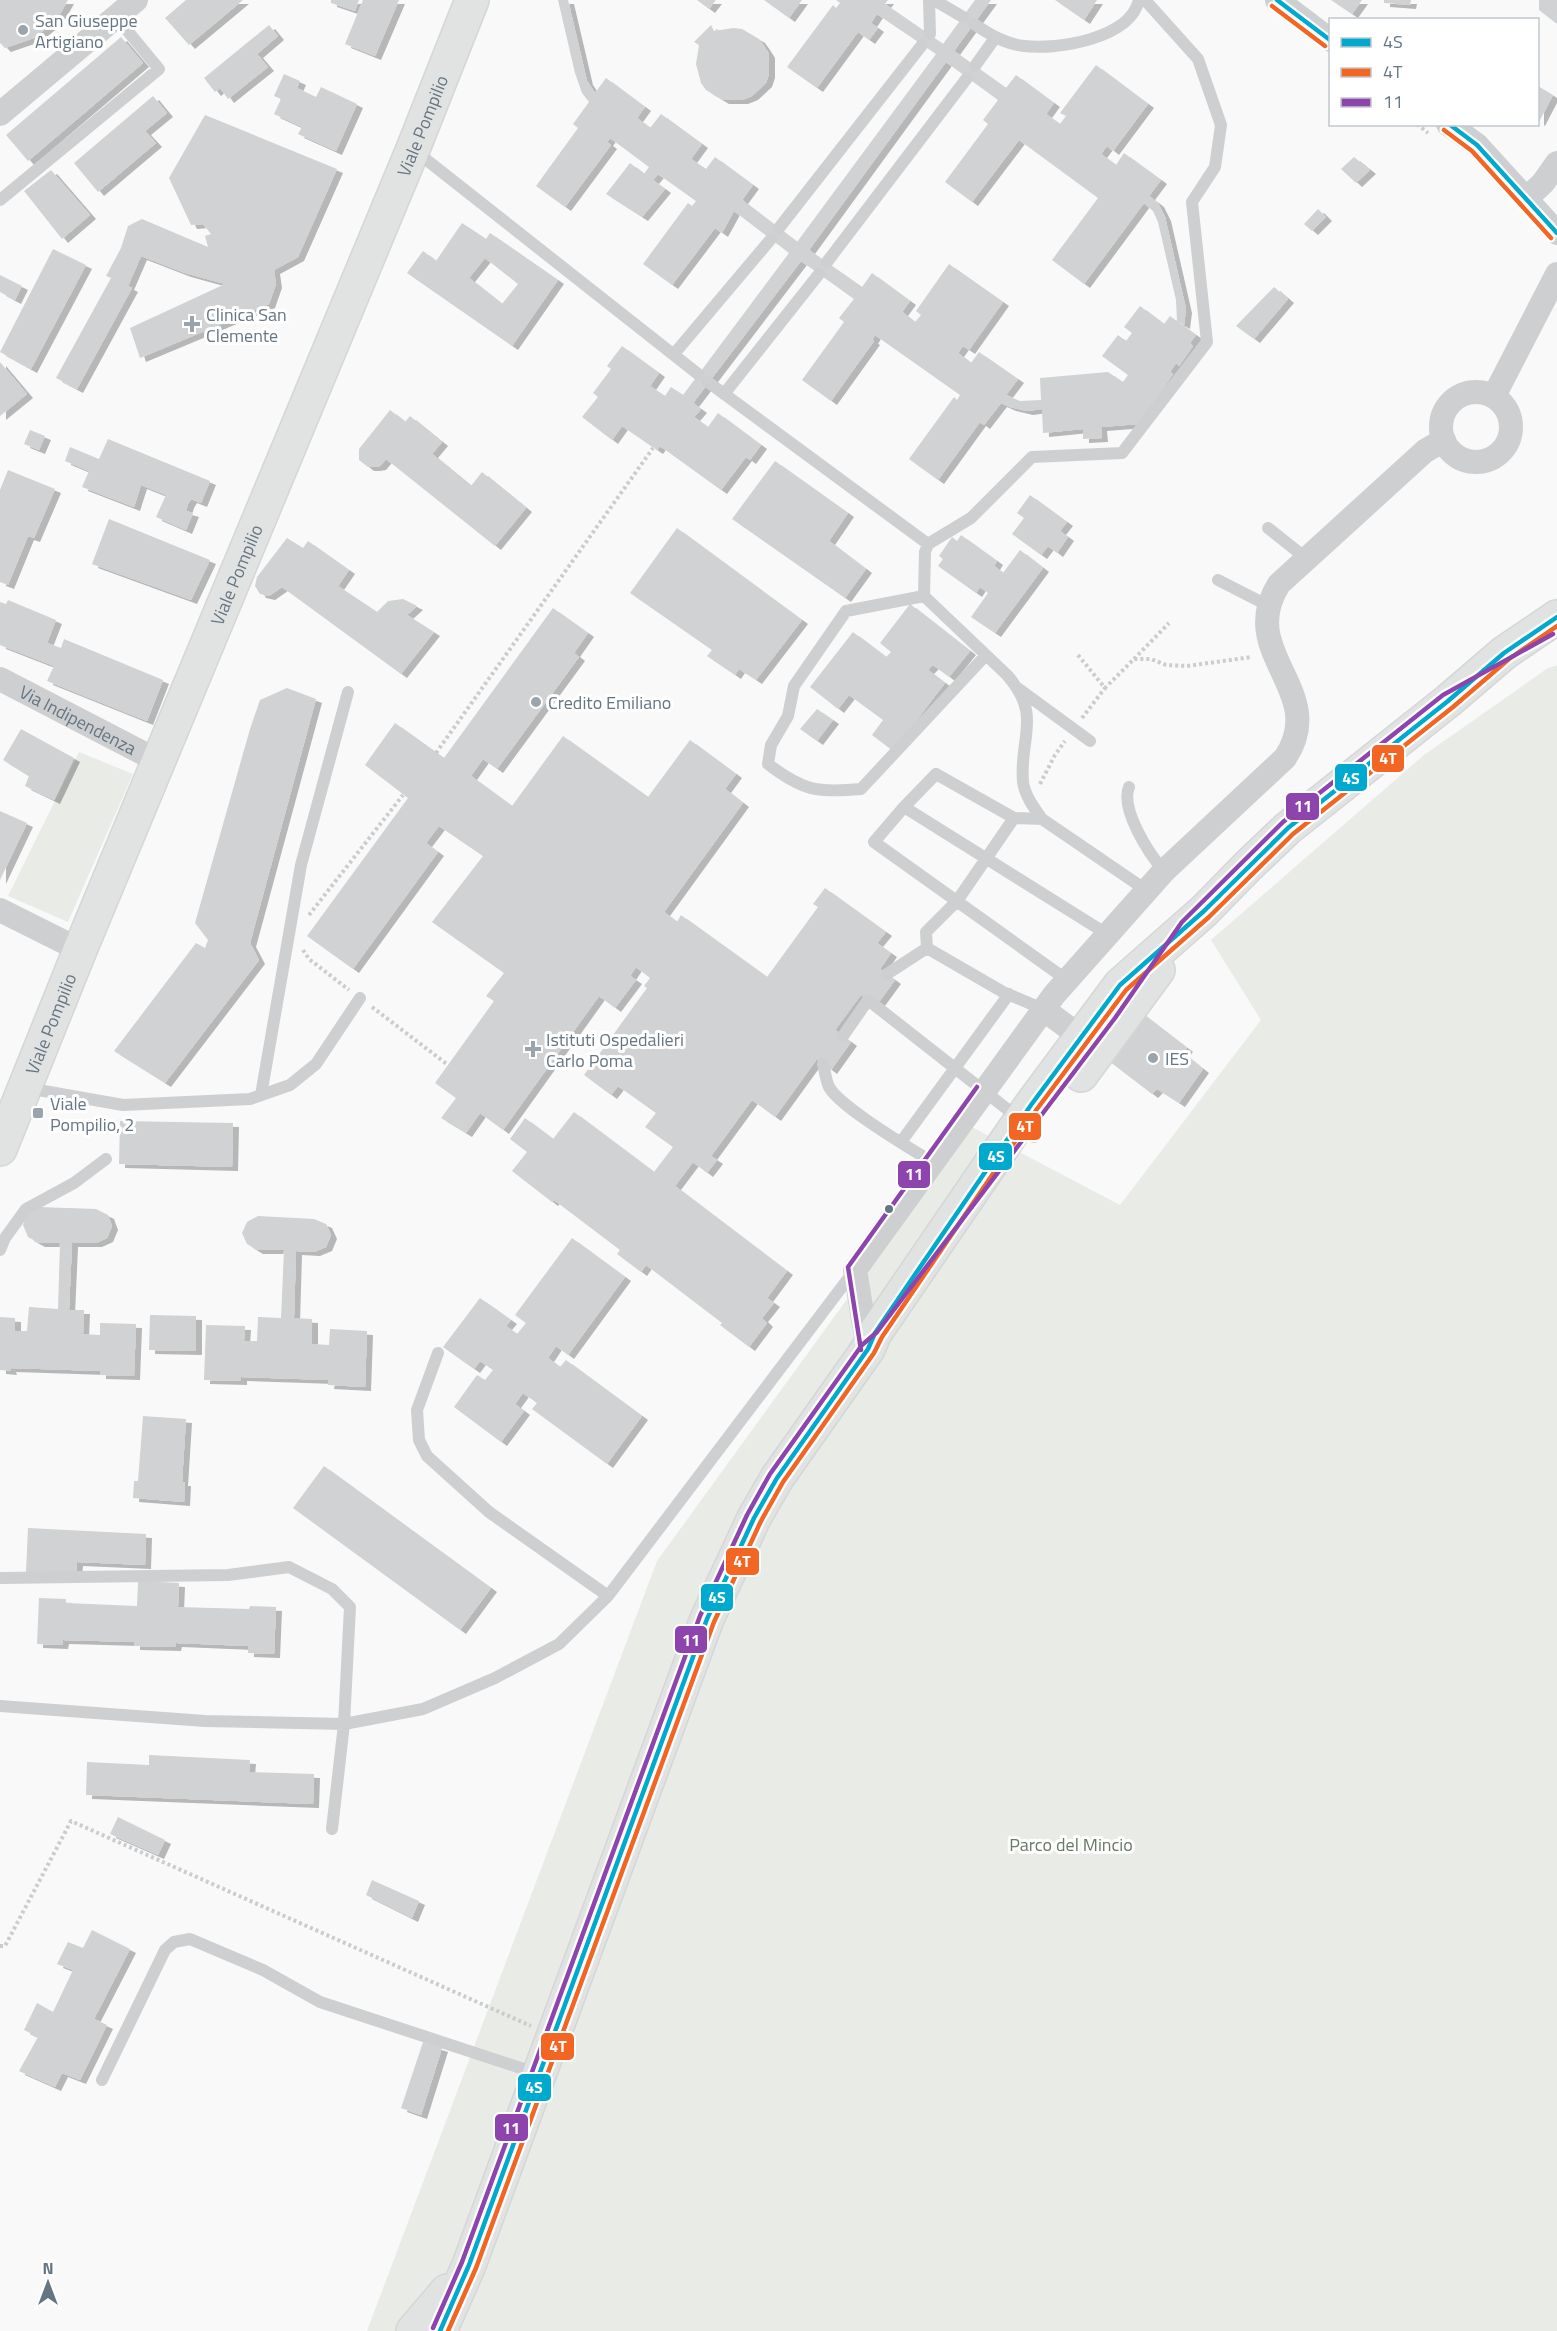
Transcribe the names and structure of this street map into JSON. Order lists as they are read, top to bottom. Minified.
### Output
{"streets":{"street":["Viale Pompilio","Via Indipendenza"]},"crossings":[["Viale Pompilio","Via Indipendenza"]],"parks":["Parco del Mincio"],"places":{"other":["San Giuseppe Artigiano","Credito Emiliano","IES"],"health":["Clinica San Clemente","Istituti Ospedalieri Carlo Poma"],"transit":["Viale Pompilio, 2"]},"lines":["transit line 4S","transit line 4T","transit line 11"],"legend":["4S","4T","11"],"north":"top"}
